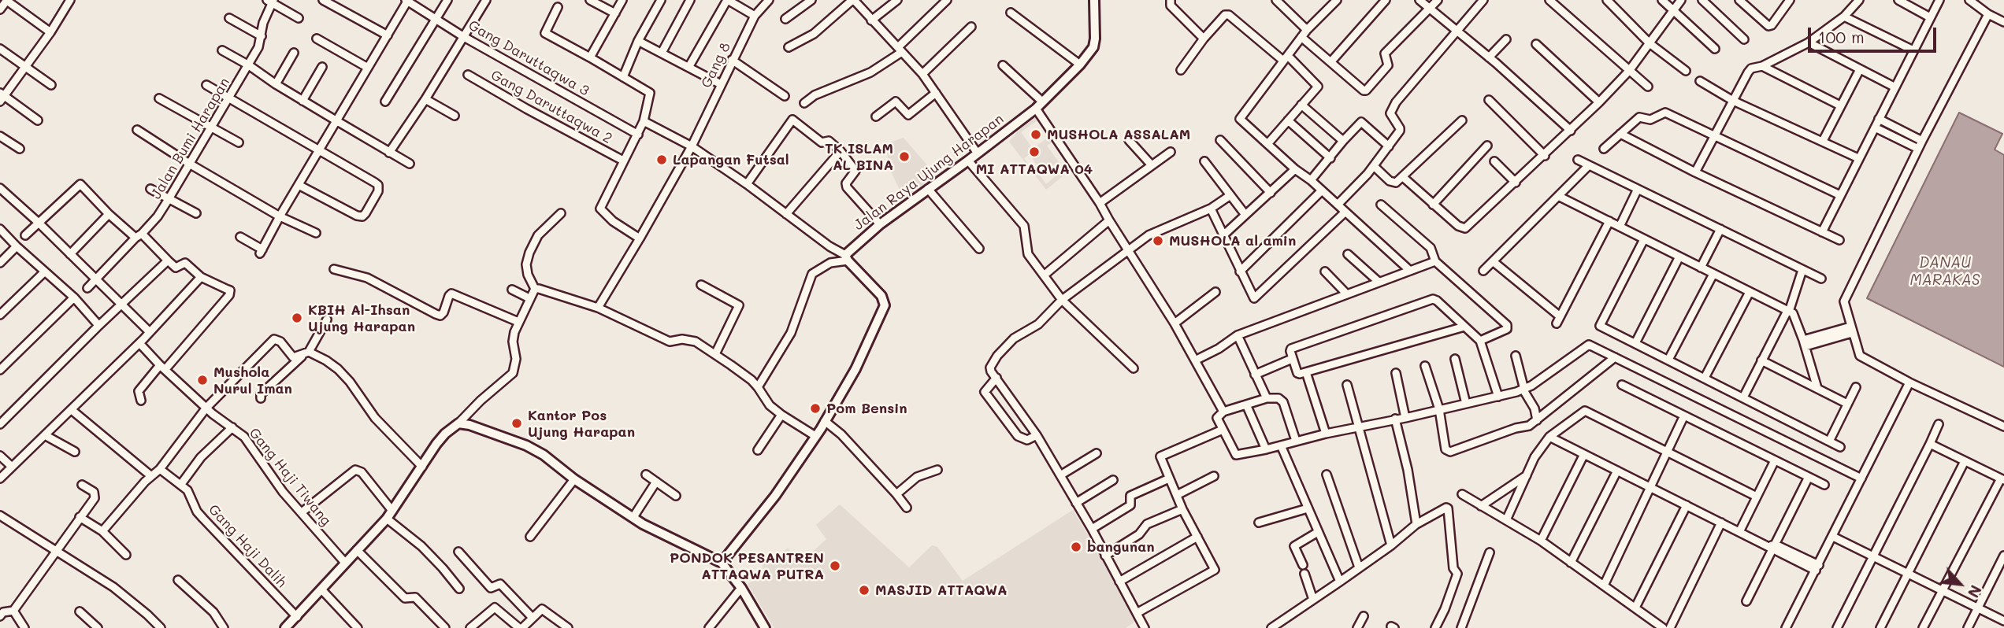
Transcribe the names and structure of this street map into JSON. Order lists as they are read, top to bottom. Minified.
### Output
{"streets":{"street":["Gang Daruttaqwa 3","Gang 8","Gang Daruttaqwa 2","Jalan Bumi Harapan","Jalan Raya Ujung Harapan","Gang Haji Tiwang","Gang Haji Dalih"]},"water":["DANAU MARAKAS"],"places":["MUSHOLA ASSALAM","MI ATTAQWA 04","TK ISLAM AL BINA","Lapangan Futsal","MUSHOLA al amin","KBIH Al-Ihsan Ujung Harapan","Mushola Nurul Iman","Pom Bensin","Kantor Pos Ujung Harapan","bangunan","PONDOK PESANTREN ATTAQWA PUTRA","MASJID ATTAQWA"],"scale_bar":"100 m","north":"bottom right"}
